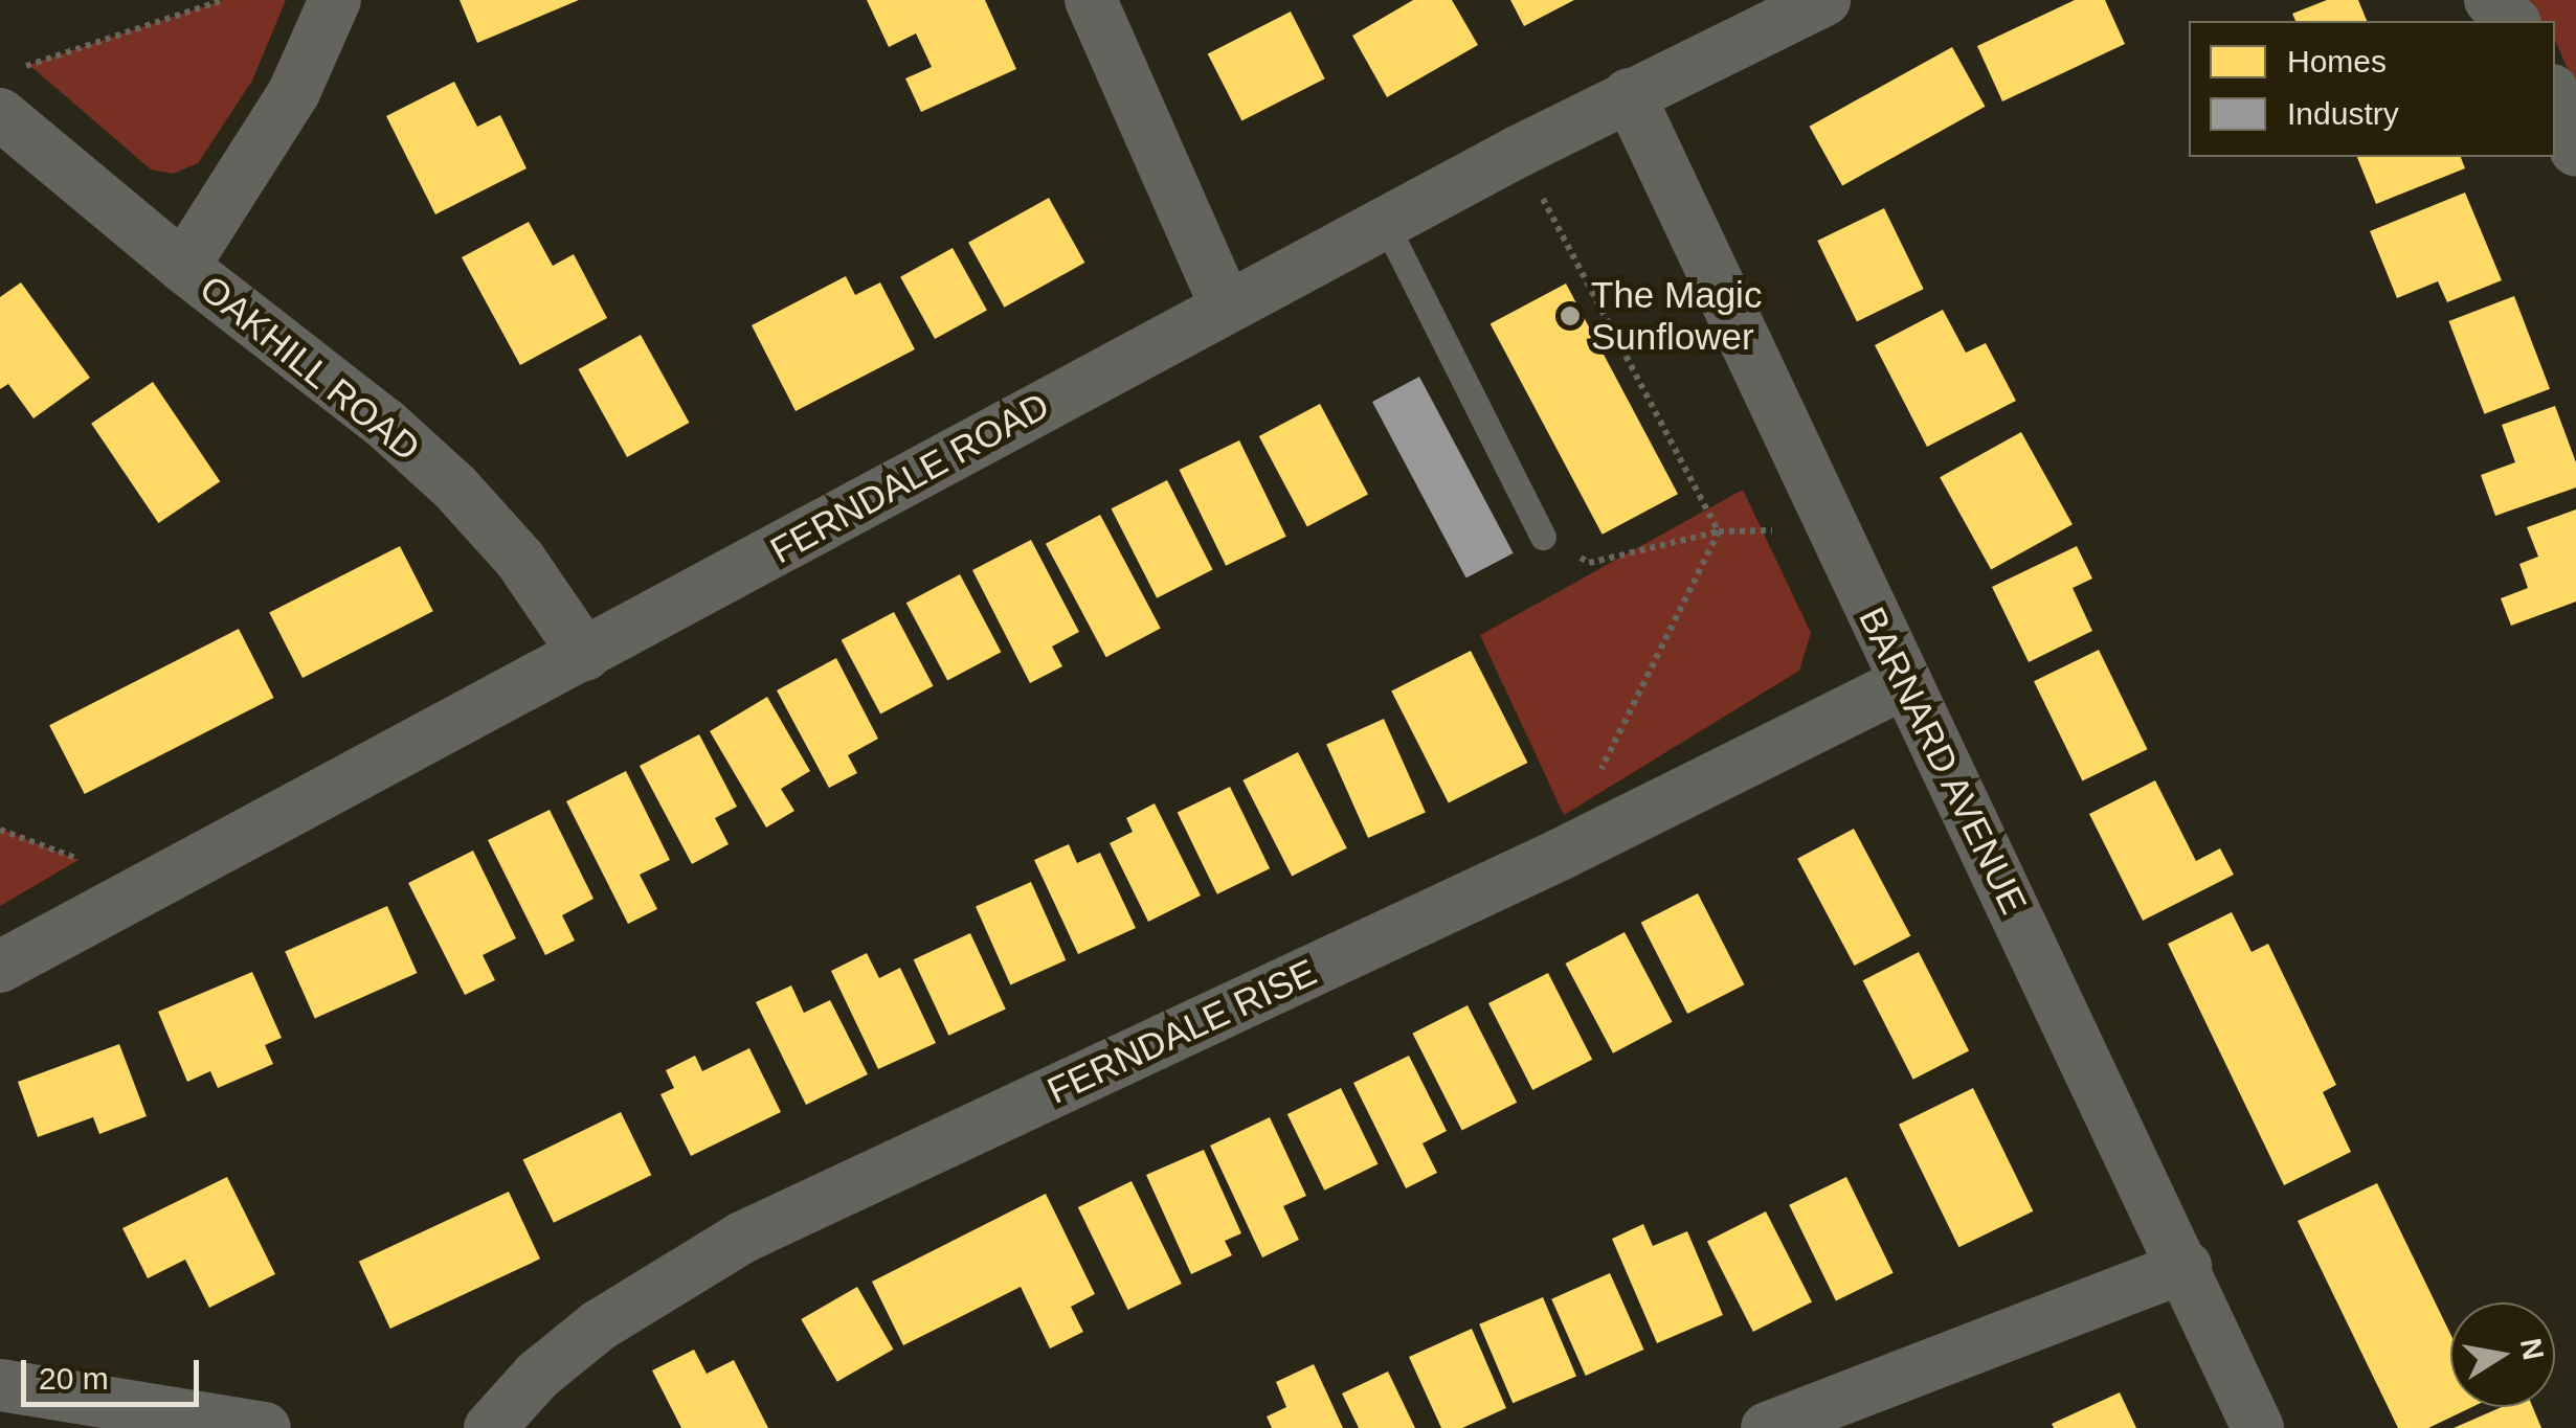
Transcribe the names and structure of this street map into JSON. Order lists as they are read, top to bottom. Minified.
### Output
{"streets":{"street":["OAKHILL ROAD","FERNDALE ROAD","BARNARD AVENUE","FERNDALE RISE"]},"crossings":[["OAKHILL ROAD","FERNDALE ROAD"],["FERNDALE ROAD","BARNARD AVENUE"],["BARNARD AVENUE","FERNDALE RISE"]],"places":["The Magic Sunflower"],"legend":["Homes","Industry"],"scale_bar":"20 m","north":"right"}
